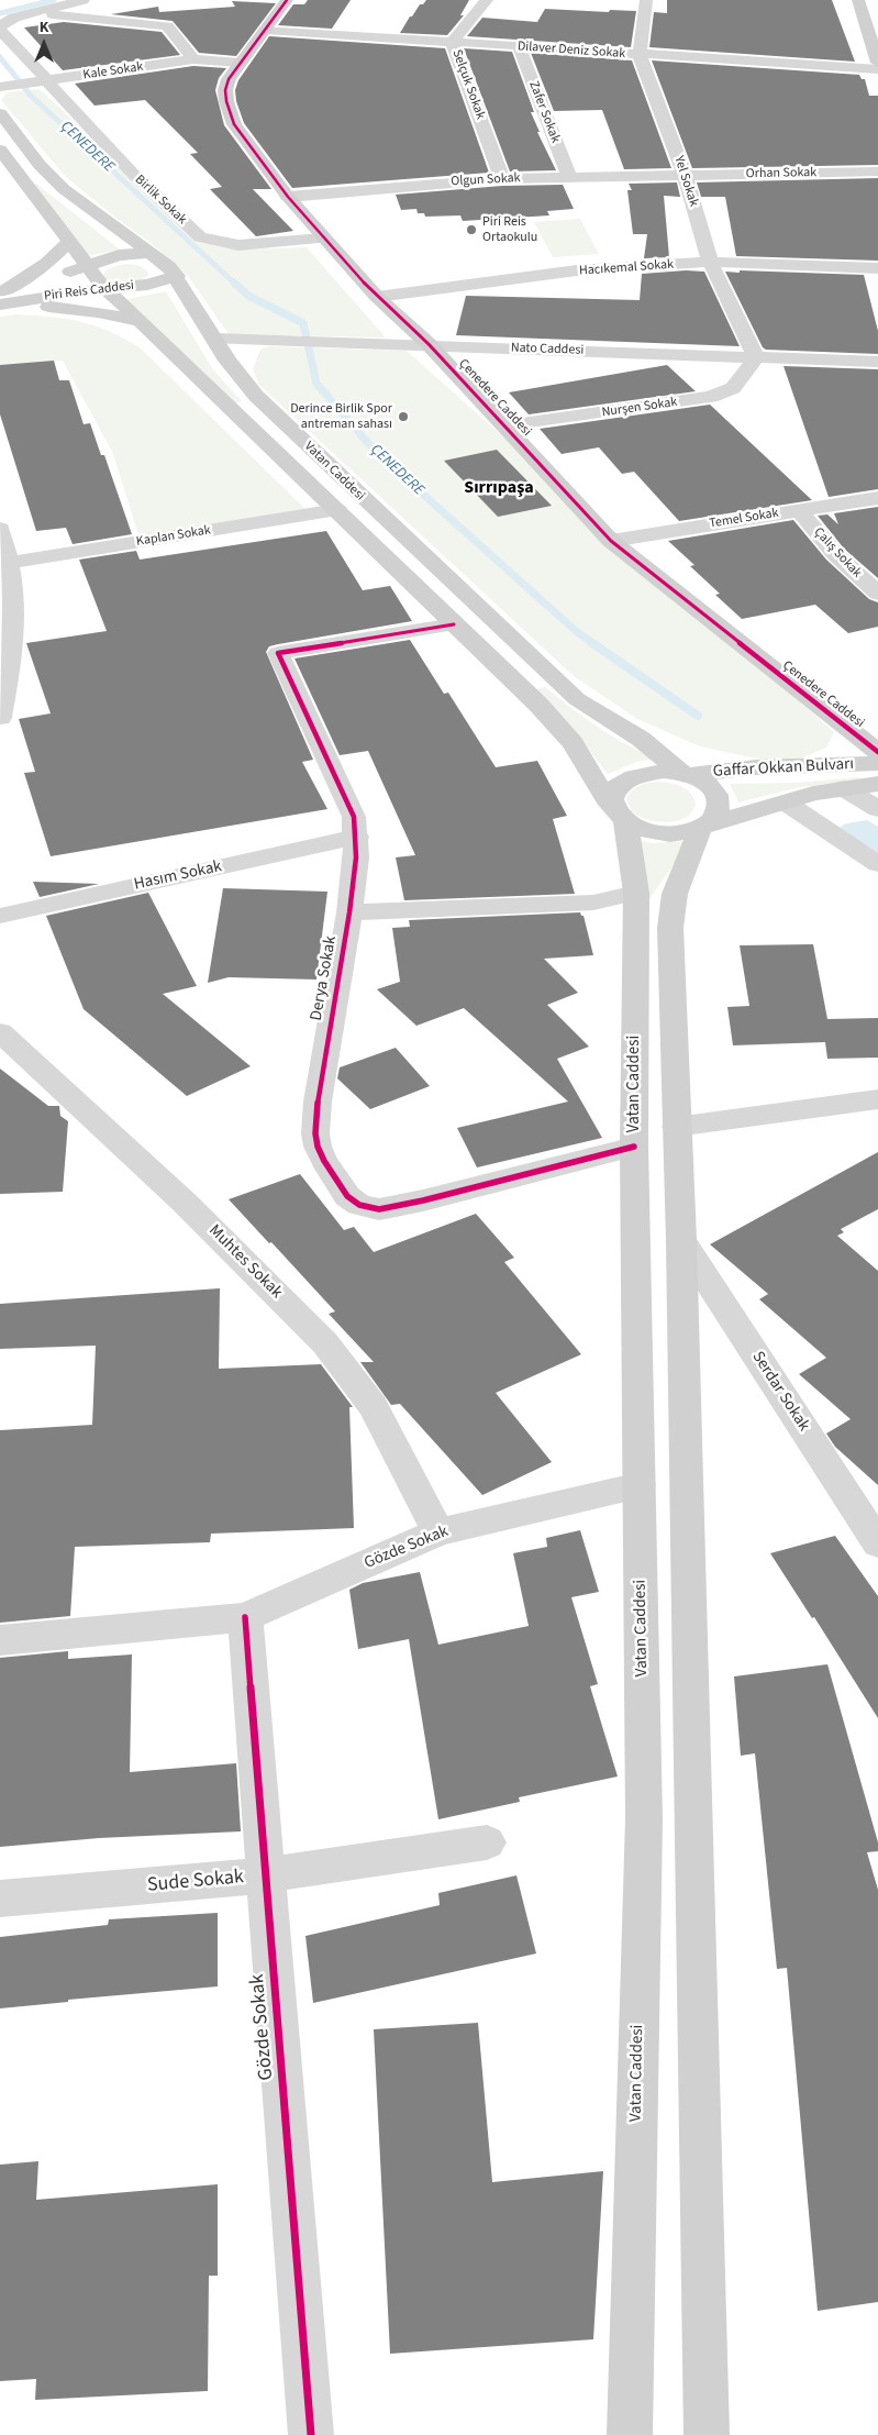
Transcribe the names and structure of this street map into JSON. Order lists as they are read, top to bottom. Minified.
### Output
{"streets":{"main road":["Piri Reis Caddesi","Çenedere Caddesi","Vatan Caddesi","Gaffar Okkan Bulvarı"],"street":["Dilaver Deniz Sokak","Kale Sokak","Selçuk Sokak","Zafer Sokak","Orhan Sokak","Olgun Sokak","Yel Sokak","Birlik Sokak","Hacıkemal Sokak","Nato Caddesi","Nurşen Sokak","Temel Sokak","Kaplan Sokak","Çalış Sokak","Hasım Sokak","Derya Sokak","Muhtes Sokak","Serdar Sokak","Gözde Sokak","Sude Sokak"]},"crossings":[["Dilaver Deniz Sokak","Selçuk Sokak"],["Dilaver Deniz Sokak","Zafer Sokak"],["Dilaver Deniz Sokak","Yel Sokak"],["Dilaver Deniz Sokak","Çenedere Caddesi"],["Kale Sokak","Birlik Sokak"],["Kale Sokak","Çenedere Caddesi"],["Selçuk Sokak","Olgun Sokak"],["Zafer Sokak","Olgun Sokak"],["Orhan Sokak","Olgun Sokak"],["Orhan Sokak","Yel Sokak"],["Olgun Sokak","Yel Sokak"],["Olgun Sokak","Çenedere Caddesi"],["Yel Sokak","Hacıkemal Sokak"],["Yel Sokak","Nato Caddesi"],["Yel Sokak","Nurşen Sokak"],["Birlik Sokak","Çenedere Caddesi"],["Hacıkemal Sokak","Çenedere Caddesi"],["Piri Reis Caddesi","Vatan Caddesi"],["Nato Caddesi","Çenedere Caddesi"],["Nato Caddesi","Nurşen Sokak"],["Nato Caddesi","Vatan Caddesi"],["Çenedere Caddesi","Nurşen Sokak"],["Çenedere Caddesi","Temel Sokak"],["Vatan Caddesi","Kaplan Sokak"],["Vatan Caddesi","Gaffar Okkan Bulvarı"],["Vatan Caddesi","Derya Sokak"],["Vatan Caddesi","Serdar Sokak"],["Vatan Caddesi","Gözde Sokak"],["Temel Sokak","Çalış Sokak"],["Hasım Sokak","Derya Sokak"],["Muhtes Sokak","Gözde Sokak"],["Gözde Sokak","Sude Sokak"]],"districts":["Sırrıpaşa"],"water":["ÇENEDERE"],"places":["Piri Reis Ortaokulu","Derince Birlik Spor antreman sahası"],"north":"top"}
